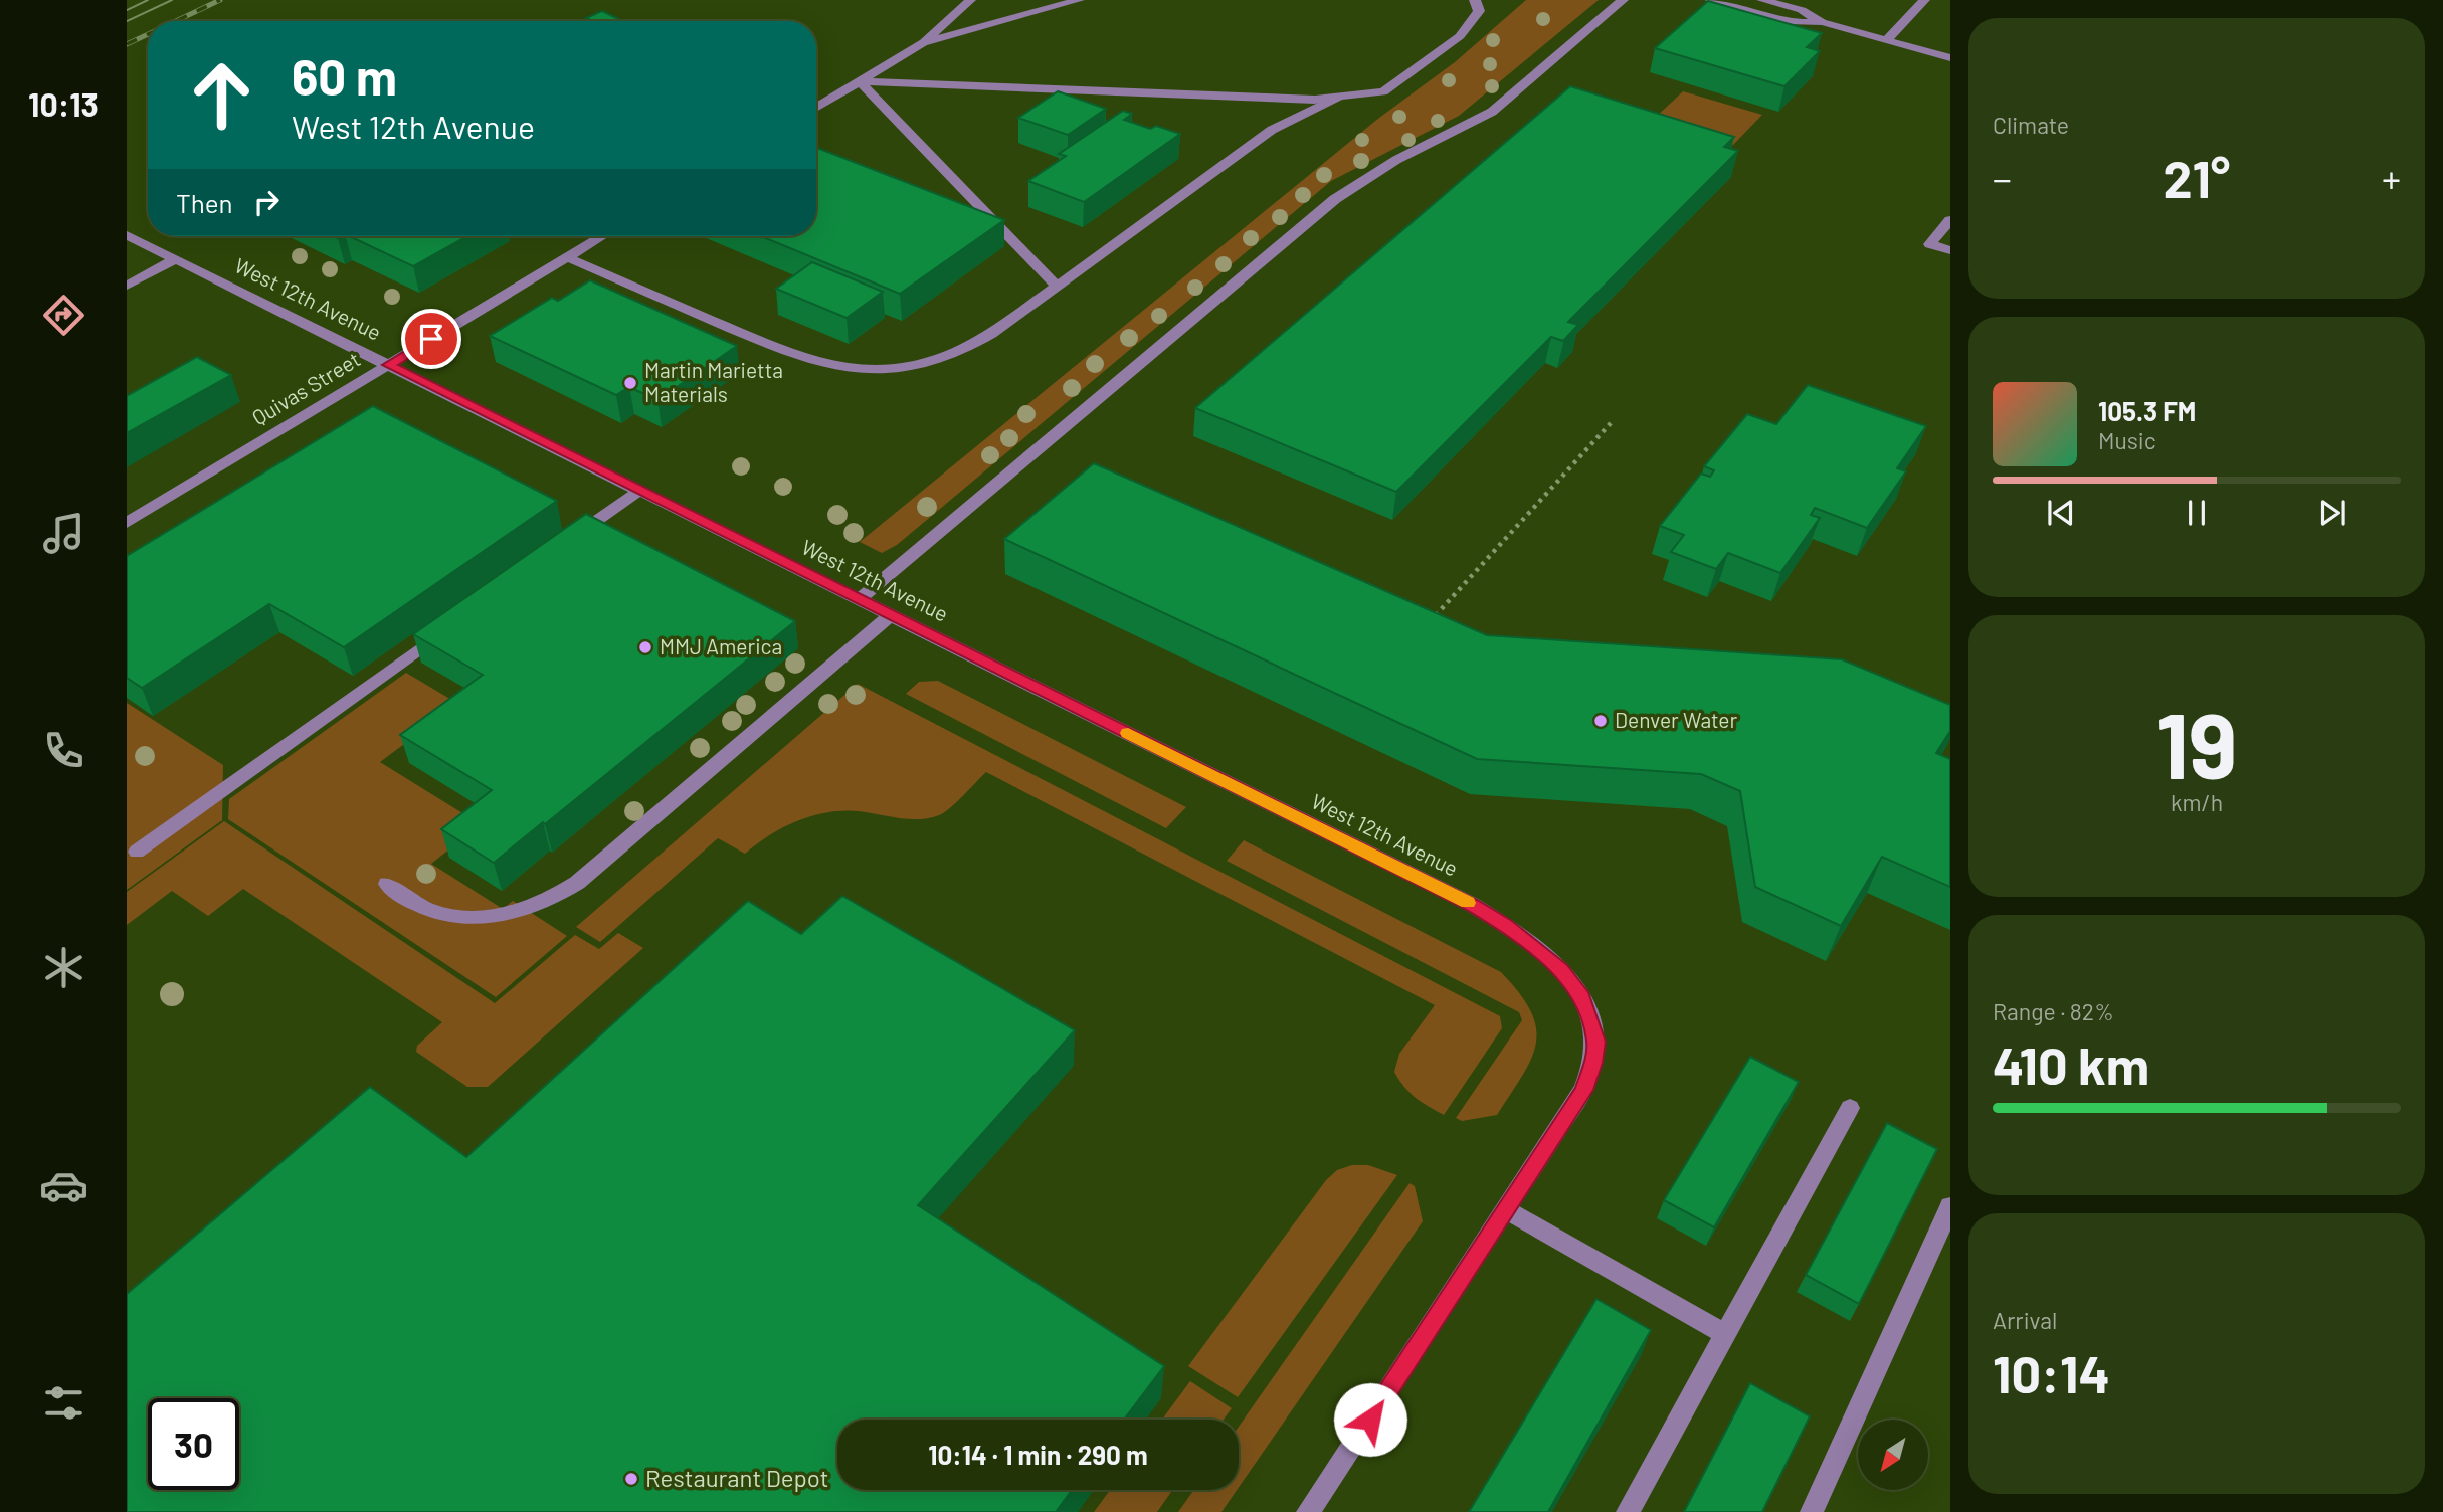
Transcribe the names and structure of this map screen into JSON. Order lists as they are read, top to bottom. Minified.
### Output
{"streets":{"street":["West 12th Avenue","Quivas Street"]},"crossings":[["West 12th Avenue","Quivas Street"]],"places":["Martin Marietta Materials","MMJ America","Denver Water","Restaurant Depot"],"north":"bottom left","page":{"tabs":"10:13","tile":["Climate",["19","km/h"],["Range · 82%","410 km"],["Arrival","10:14"]],"turn":["60 m","West 12th Avenue"],"heat":["−","21°","+"],"then":"Then","song":["105.3 FM","Music"],"limit":"30","trip":"10:14 · 1 min · 290 m"}}
